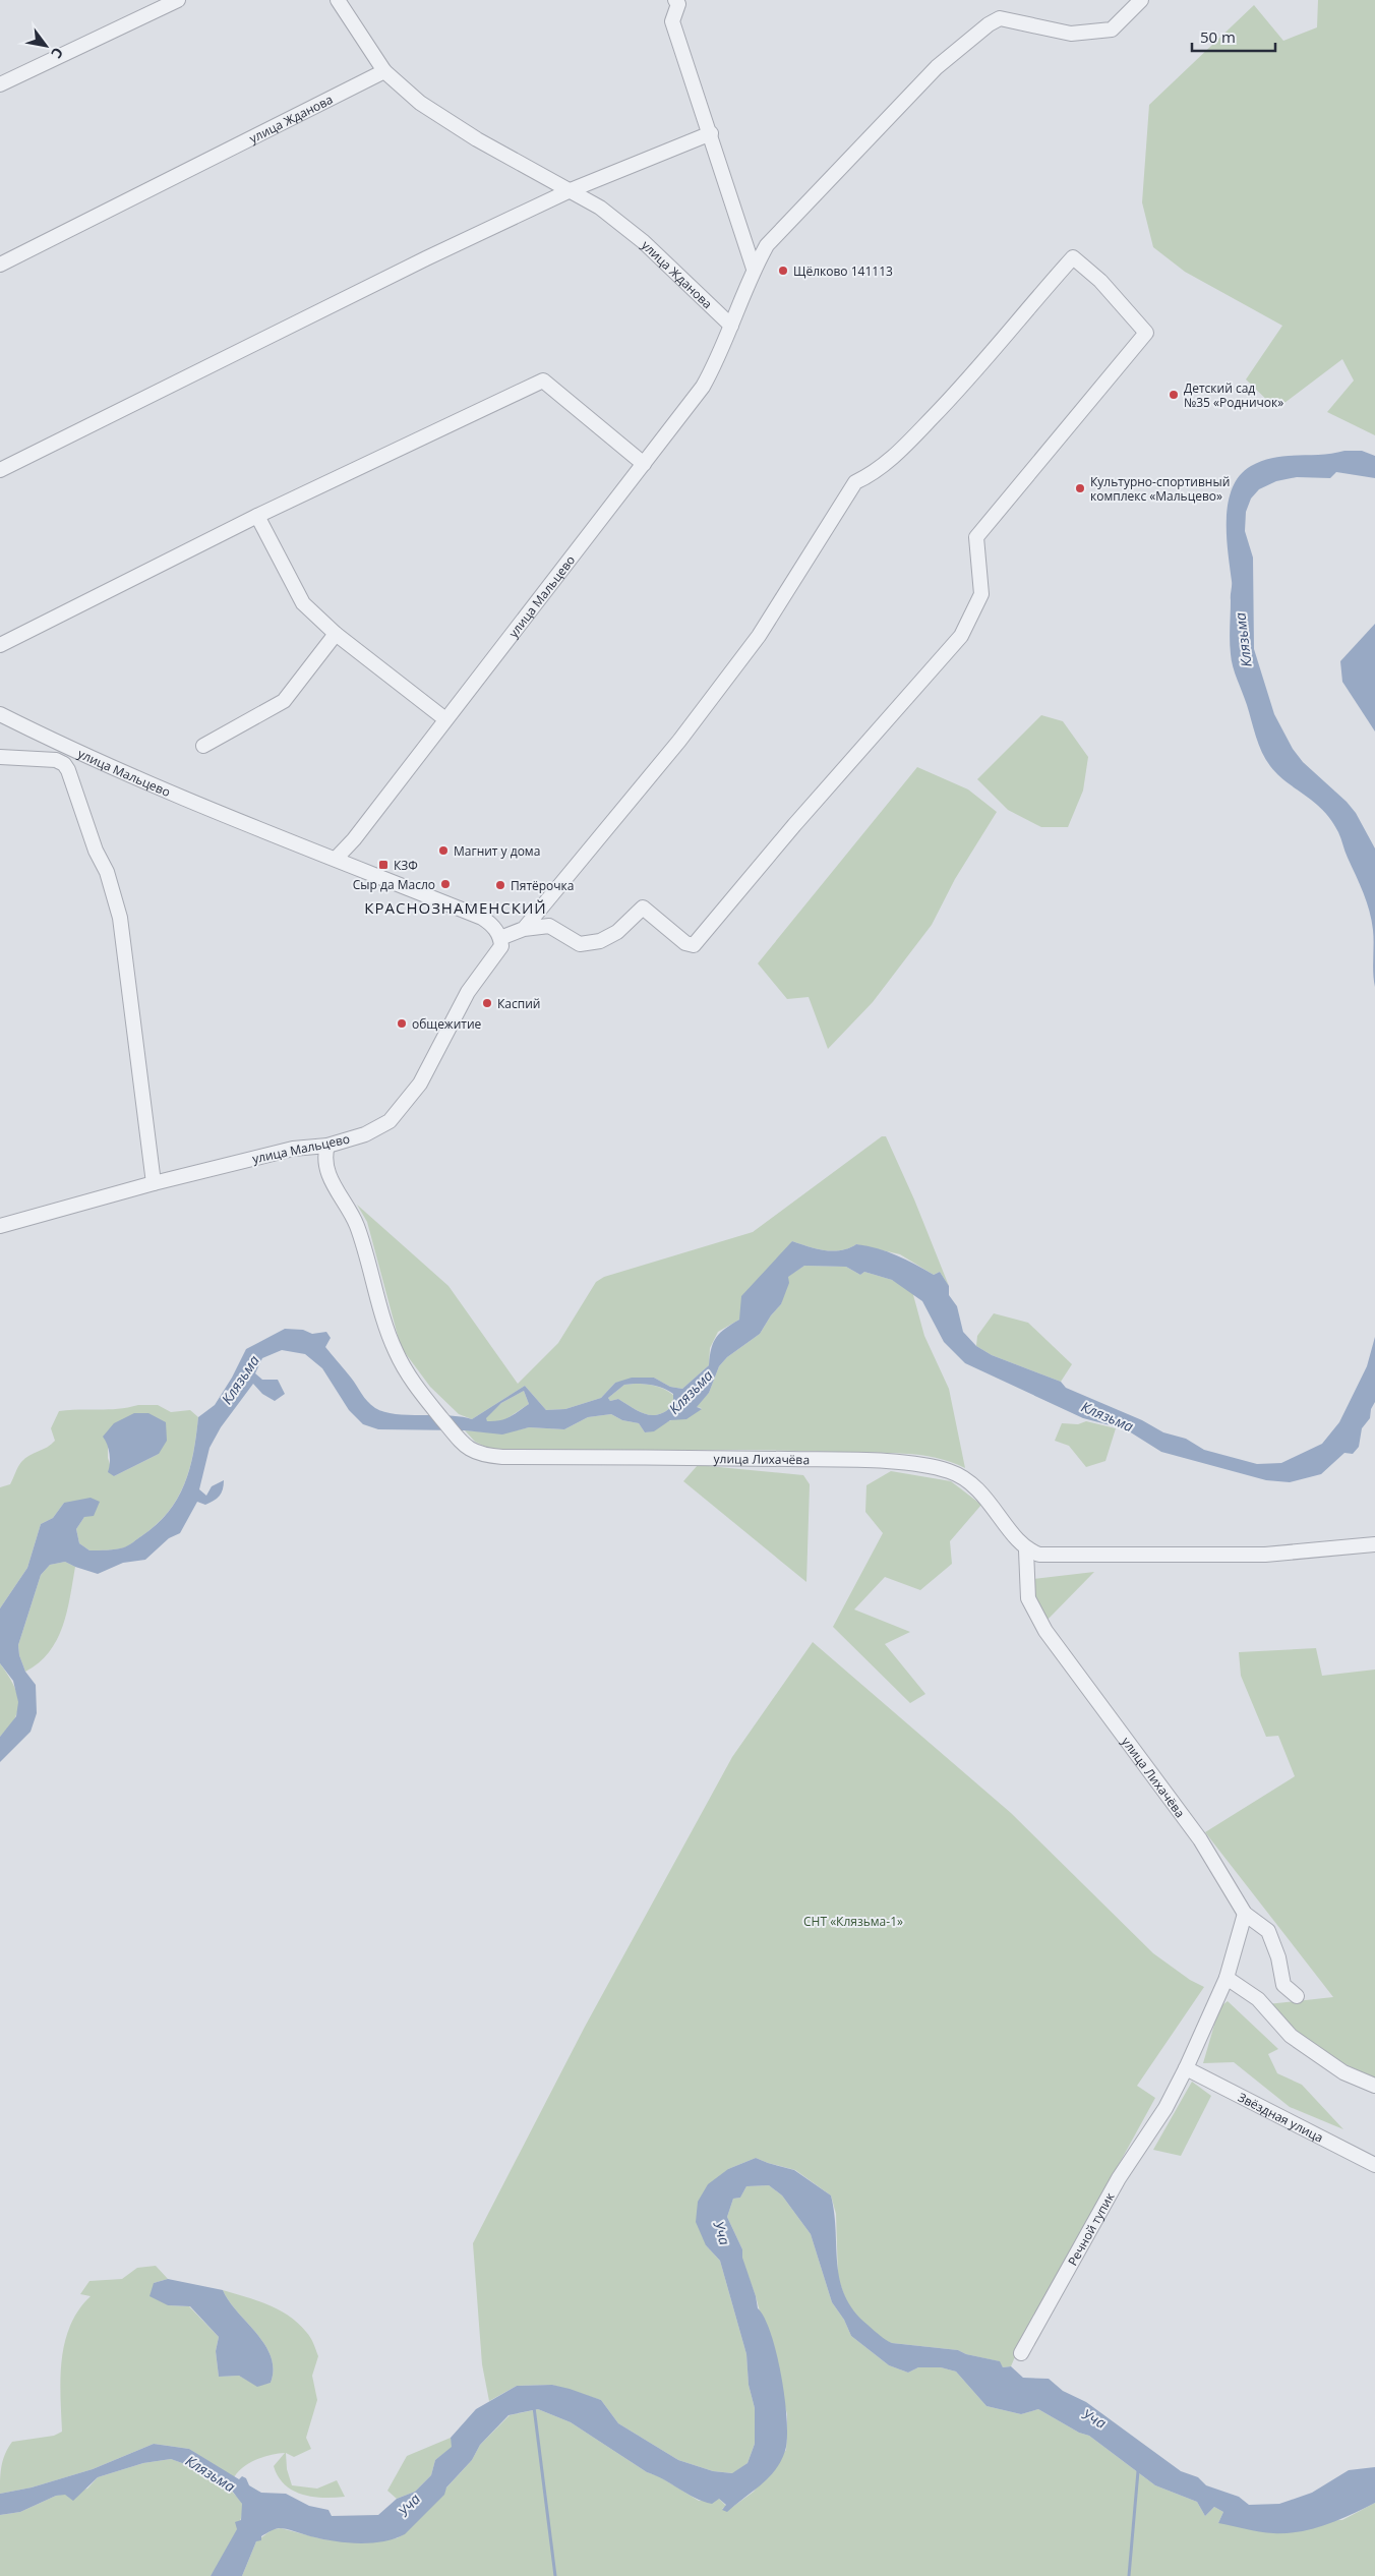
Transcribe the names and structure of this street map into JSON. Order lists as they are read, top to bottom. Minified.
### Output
{"streets":{"street":["улица Жданова","улица Мальцево","улица Лихачёва","Звёздная улица","Речной тупик"]},"crossings":[["улица Жданова","улица Мальцево"],["улица Мальцево","улица Лихачёва"],["улица Лихачёва","Речной тупик"],["Звёздная улица","Речной тупик"]],"districts":["КРАСНОЗНАМЕНСКИЙ"],"water":["Клязьма","Уча"],"parks":["СНТ «Клязьма-1»"],"places":{"other":["Щёлково 141113","Детский сад №35 «Родничок»","Культурно-спортивный комплекс «Мальцево»","Магнит у дома","Сыр да Масло","Пятёрочка","Каспий","общежитие"],"transit":["КЗФ"]},"scale_bar":"50 m","north":"bottom right"}
